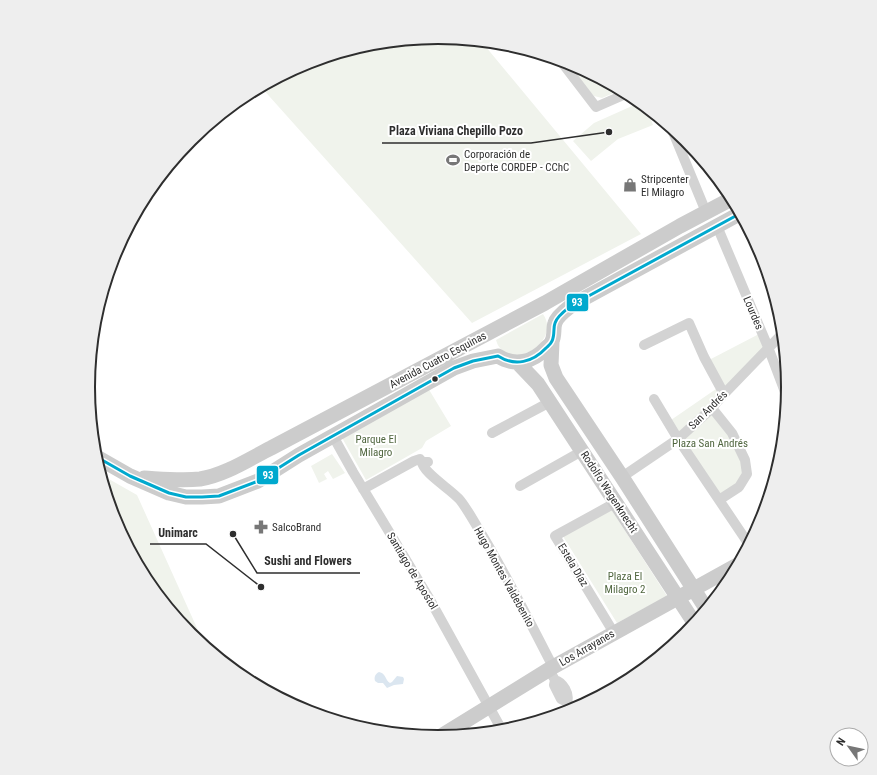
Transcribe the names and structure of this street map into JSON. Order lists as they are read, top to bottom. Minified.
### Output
{"streets":{"main road":["Avenida Cuatro Esquinas","Rodolfo Wagenknecht","Los Arrayanes"],"street":["Lourdes","San Andrés","Estela Díaz","Santiago de Apostol","Hugo Montes Valdebenito"]},"crossings":[["Lourdes","San Andrés"],["Avenida Cuatro Esquinas","Santiago de Apostol"],["San Andrés","Rodolfo Wagenknecht"],["Rodolfo Wagenknecht","Estela Díaz"],["Rodolfo Wagenknecht","Los Arrayanes"],["Estela Díaz","Los Arrayanes"],["Santiago de Apostol","Hugo Montes Valdebenito"],["Santiago de Apostol","Los Arrayanes"],["Hugo Montes Valdebenito","Los Arrayanes"]],"parks":["Parque El Milagro","Plaza San Andrés","Plaza El Milagro 2"],"places":{"other":["Plaza Viviana Chepillo Pozo","Sushi and Flowers","Unimarc"],"sports":["Corporación de Deporte CORDEP - CChC"],"shop":["Stripcenter El Milagro"],"pharmacy":["SalcoBrand"]},"lines":["transit line 93"],"north":"top left"}
